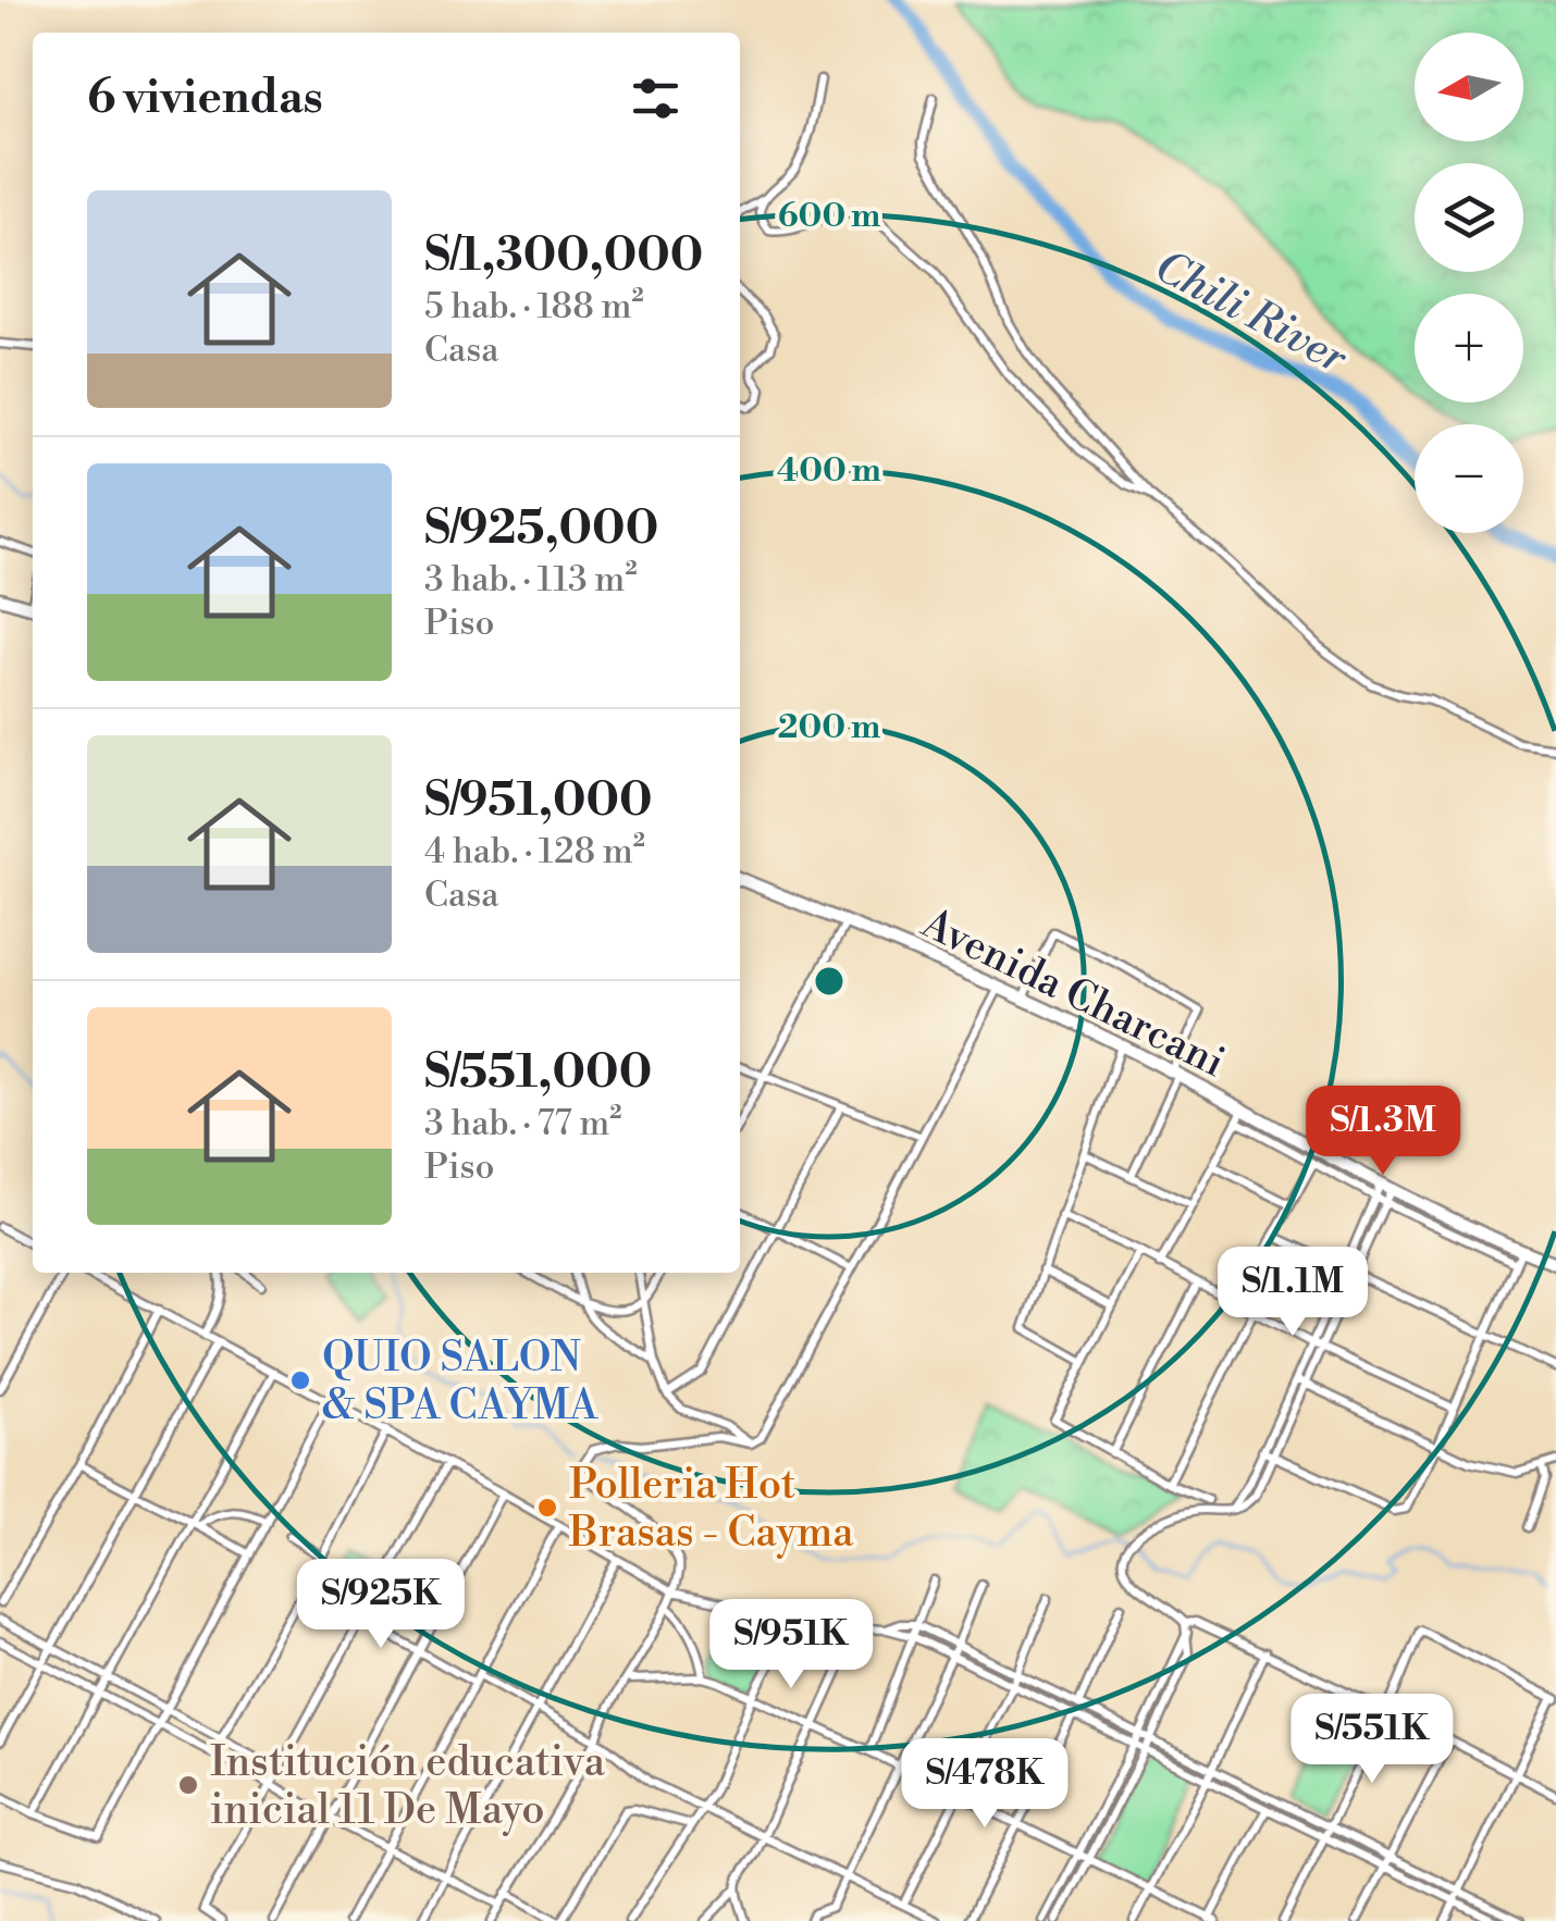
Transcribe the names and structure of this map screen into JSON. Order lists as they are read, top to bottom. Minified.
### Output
{"streets":{"main road":["Avenida Charcani"]},"water":["Chili River"],"places":["QUIO SALON & SPA CAYMA","Polleria Hot Brasas - Cayma","Institución educativa inicial 11 De Mayo"],"north":"left","page":{"map_buttons":["+","−"],"heading":"6 viviendas","list":[{"name":"S/1,300,000","note":"5 hab. · 188 m² · Casa"},{"name":"S/925,000","note":"3 hab. · 113 m² · Piso"},{"name":"S/951,000","note":"4 hab. · 128 m² · Casa"},{"name":"S/551,000","note":"3 hab. · 77 m² · Piso"}],"price":["S/1.3M","S/1.1M","S/925K","S/951K","S/551K","S/478K"]},"rings":["600 m","400 m","200 m"]}
